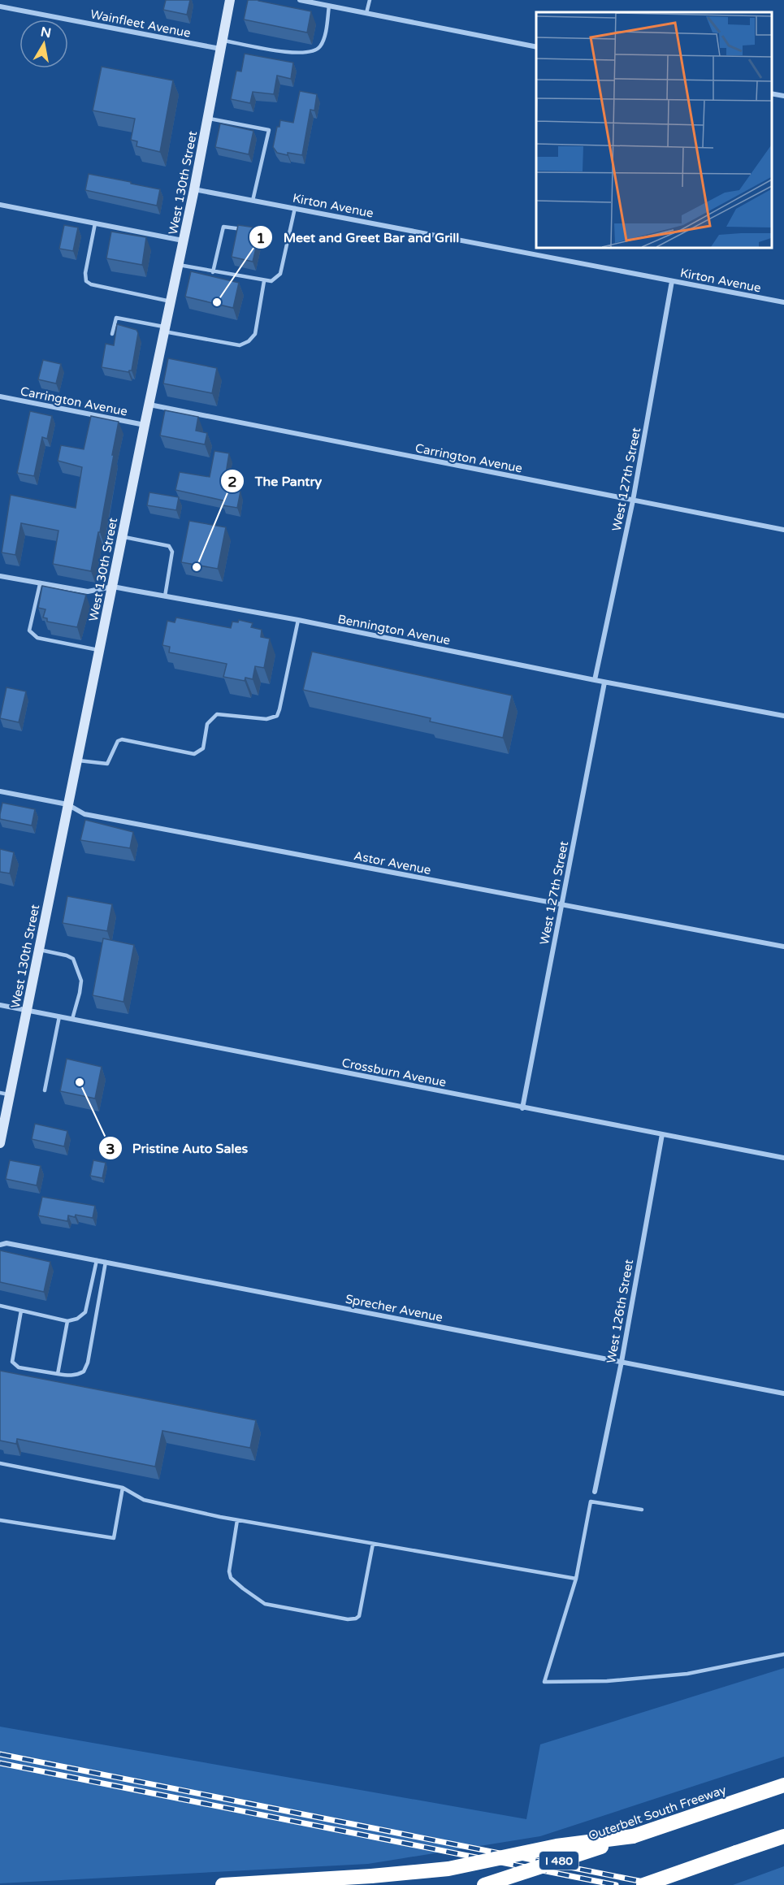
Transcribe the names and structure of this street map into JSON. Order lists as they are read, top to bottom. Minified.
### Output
{"streets":{"highway":["Outerbelt South Freeway","I 480"],"main road":["West 130th Street"],"street":["Wainfleet Avenue","Kirton Avenue","Carrington Avenue","West 127th Street","Bennington Avenue","Astor Avenue","Crossburn Avenue","Sprecher Avenue","West 126th Street"]},"crossings":[["Wainfleet Avenue","West 130th Street"],["West 130th Street","Kirton Avenue"],["West 130th Street","Carrington Avenue"],["West 130th Street","Bennington Avenue"],["West 130th Street","Astor Avenue"],["West 130th Street","Crossburn Avenue"],["Kirton Avenue","West 127th Street"],["Carrington Avenue","West 127th Street"],["West 127th Street","Bennington Avenue"],["West 127th Street","Astor Avenue"],["West 127th Street","Crossburn Avenue"],["Crossburn Avenue","West 126th Street"],["Sprecher Avenue","West 126th Street"]],"places":["Meet and Greet Bar and Grill","The Pantry","Pristine Auto Sales"],"north":"top"}
